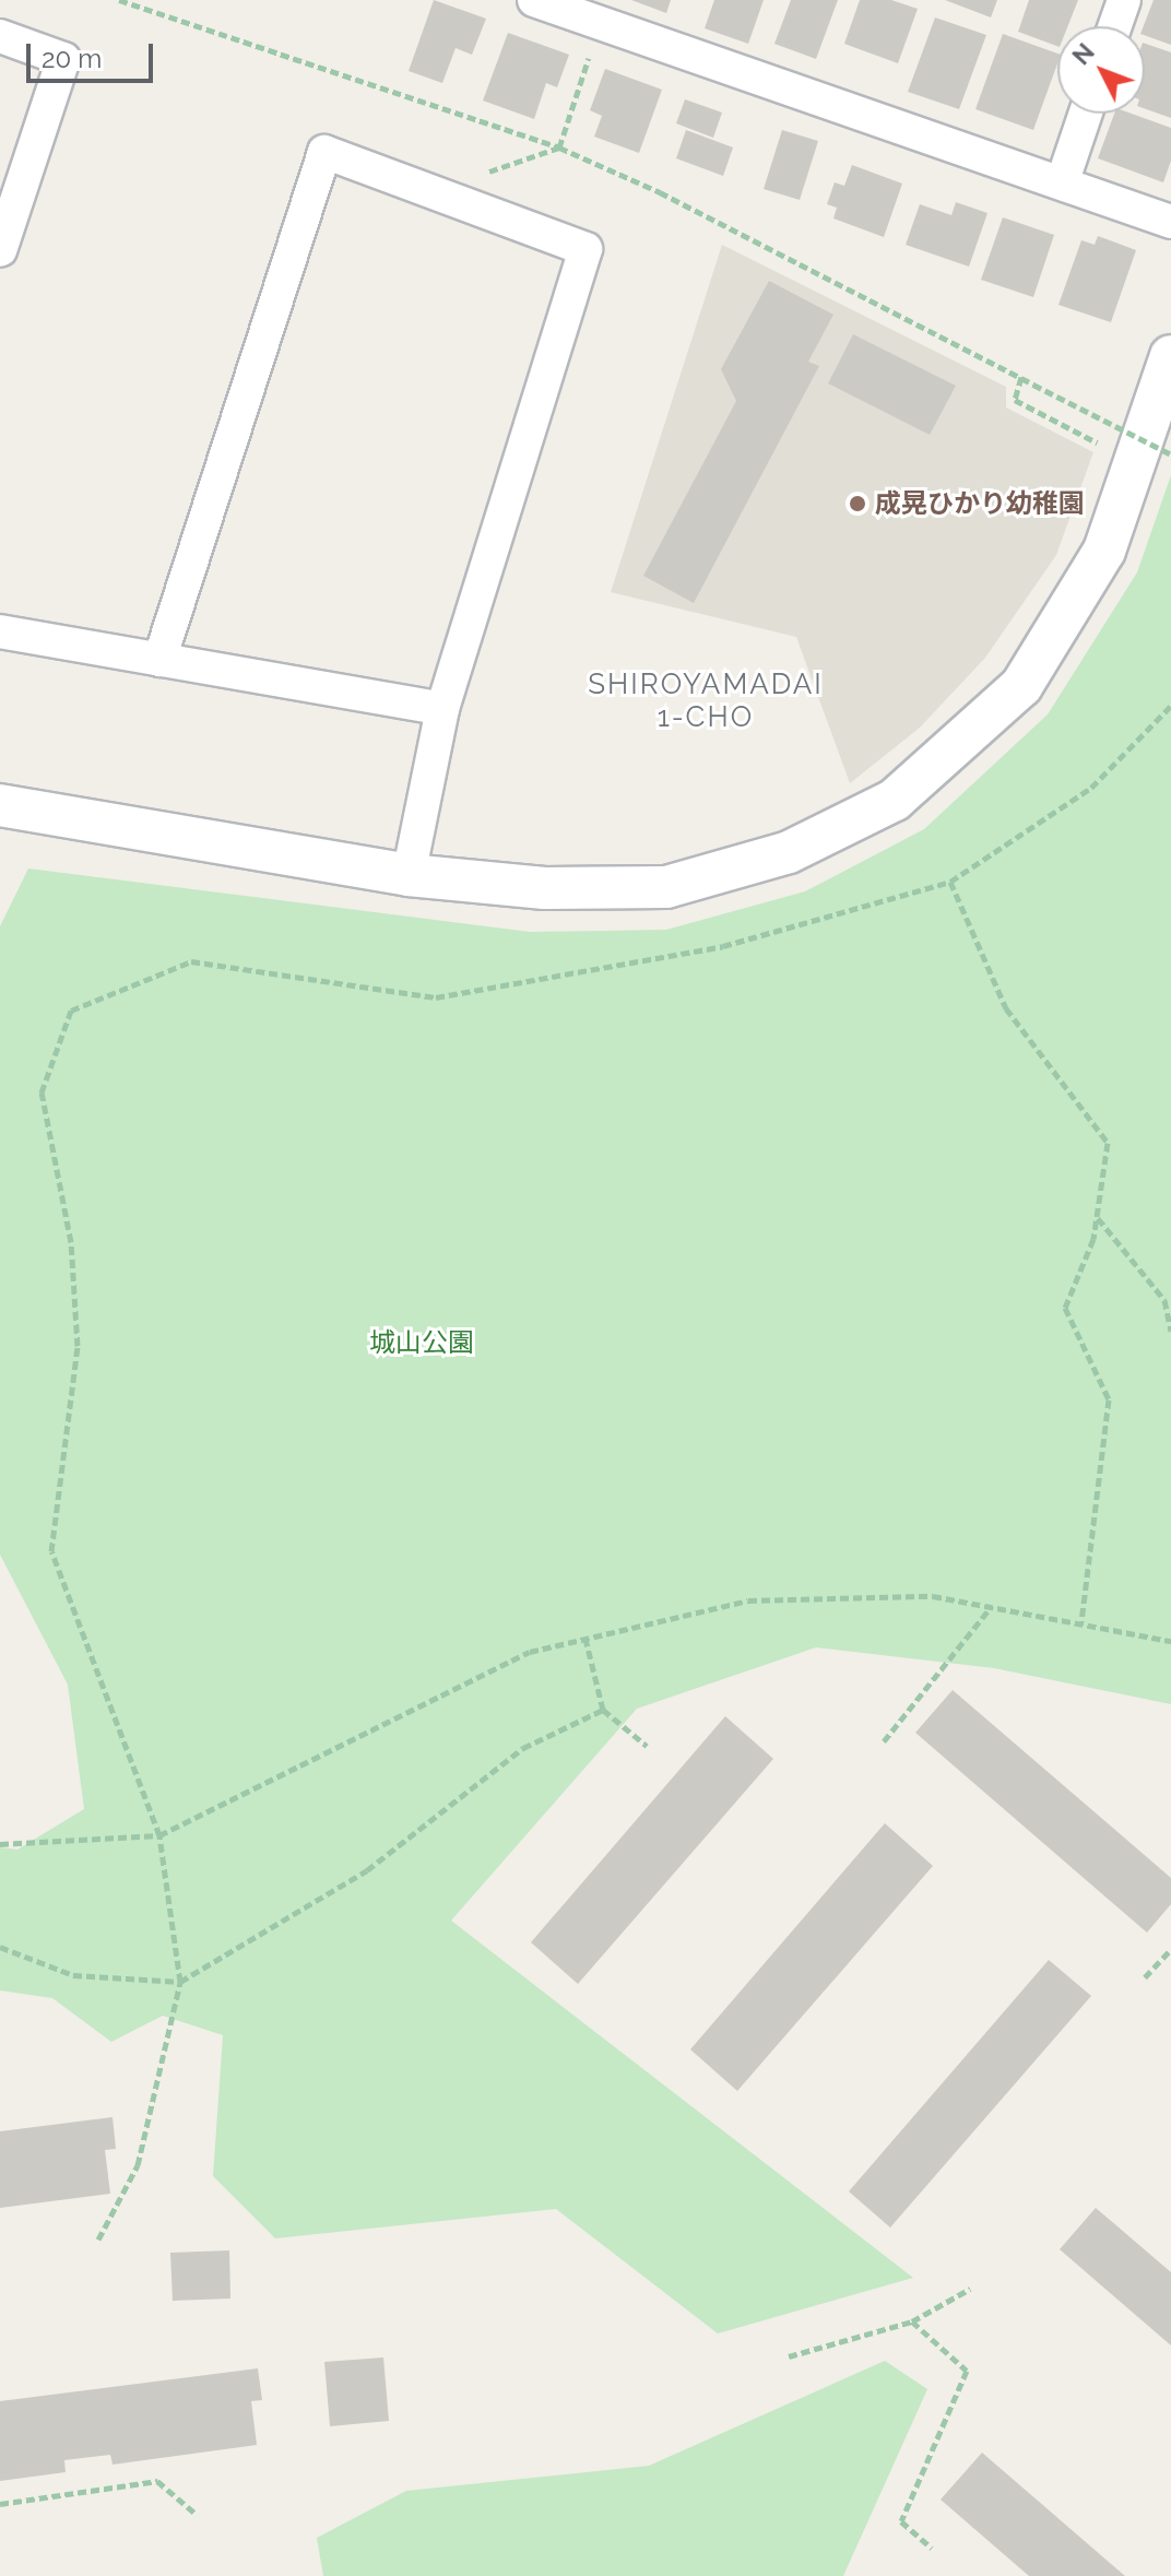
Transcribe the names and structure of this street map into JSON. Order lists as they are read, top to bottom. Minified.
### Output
{"districts":["SHIROYAMADAI 1-CHO"],"parks":["城山公園"],"places":["成晃ひかり幼稚園"],"scale_bar":"20 m","north":"top left"}
